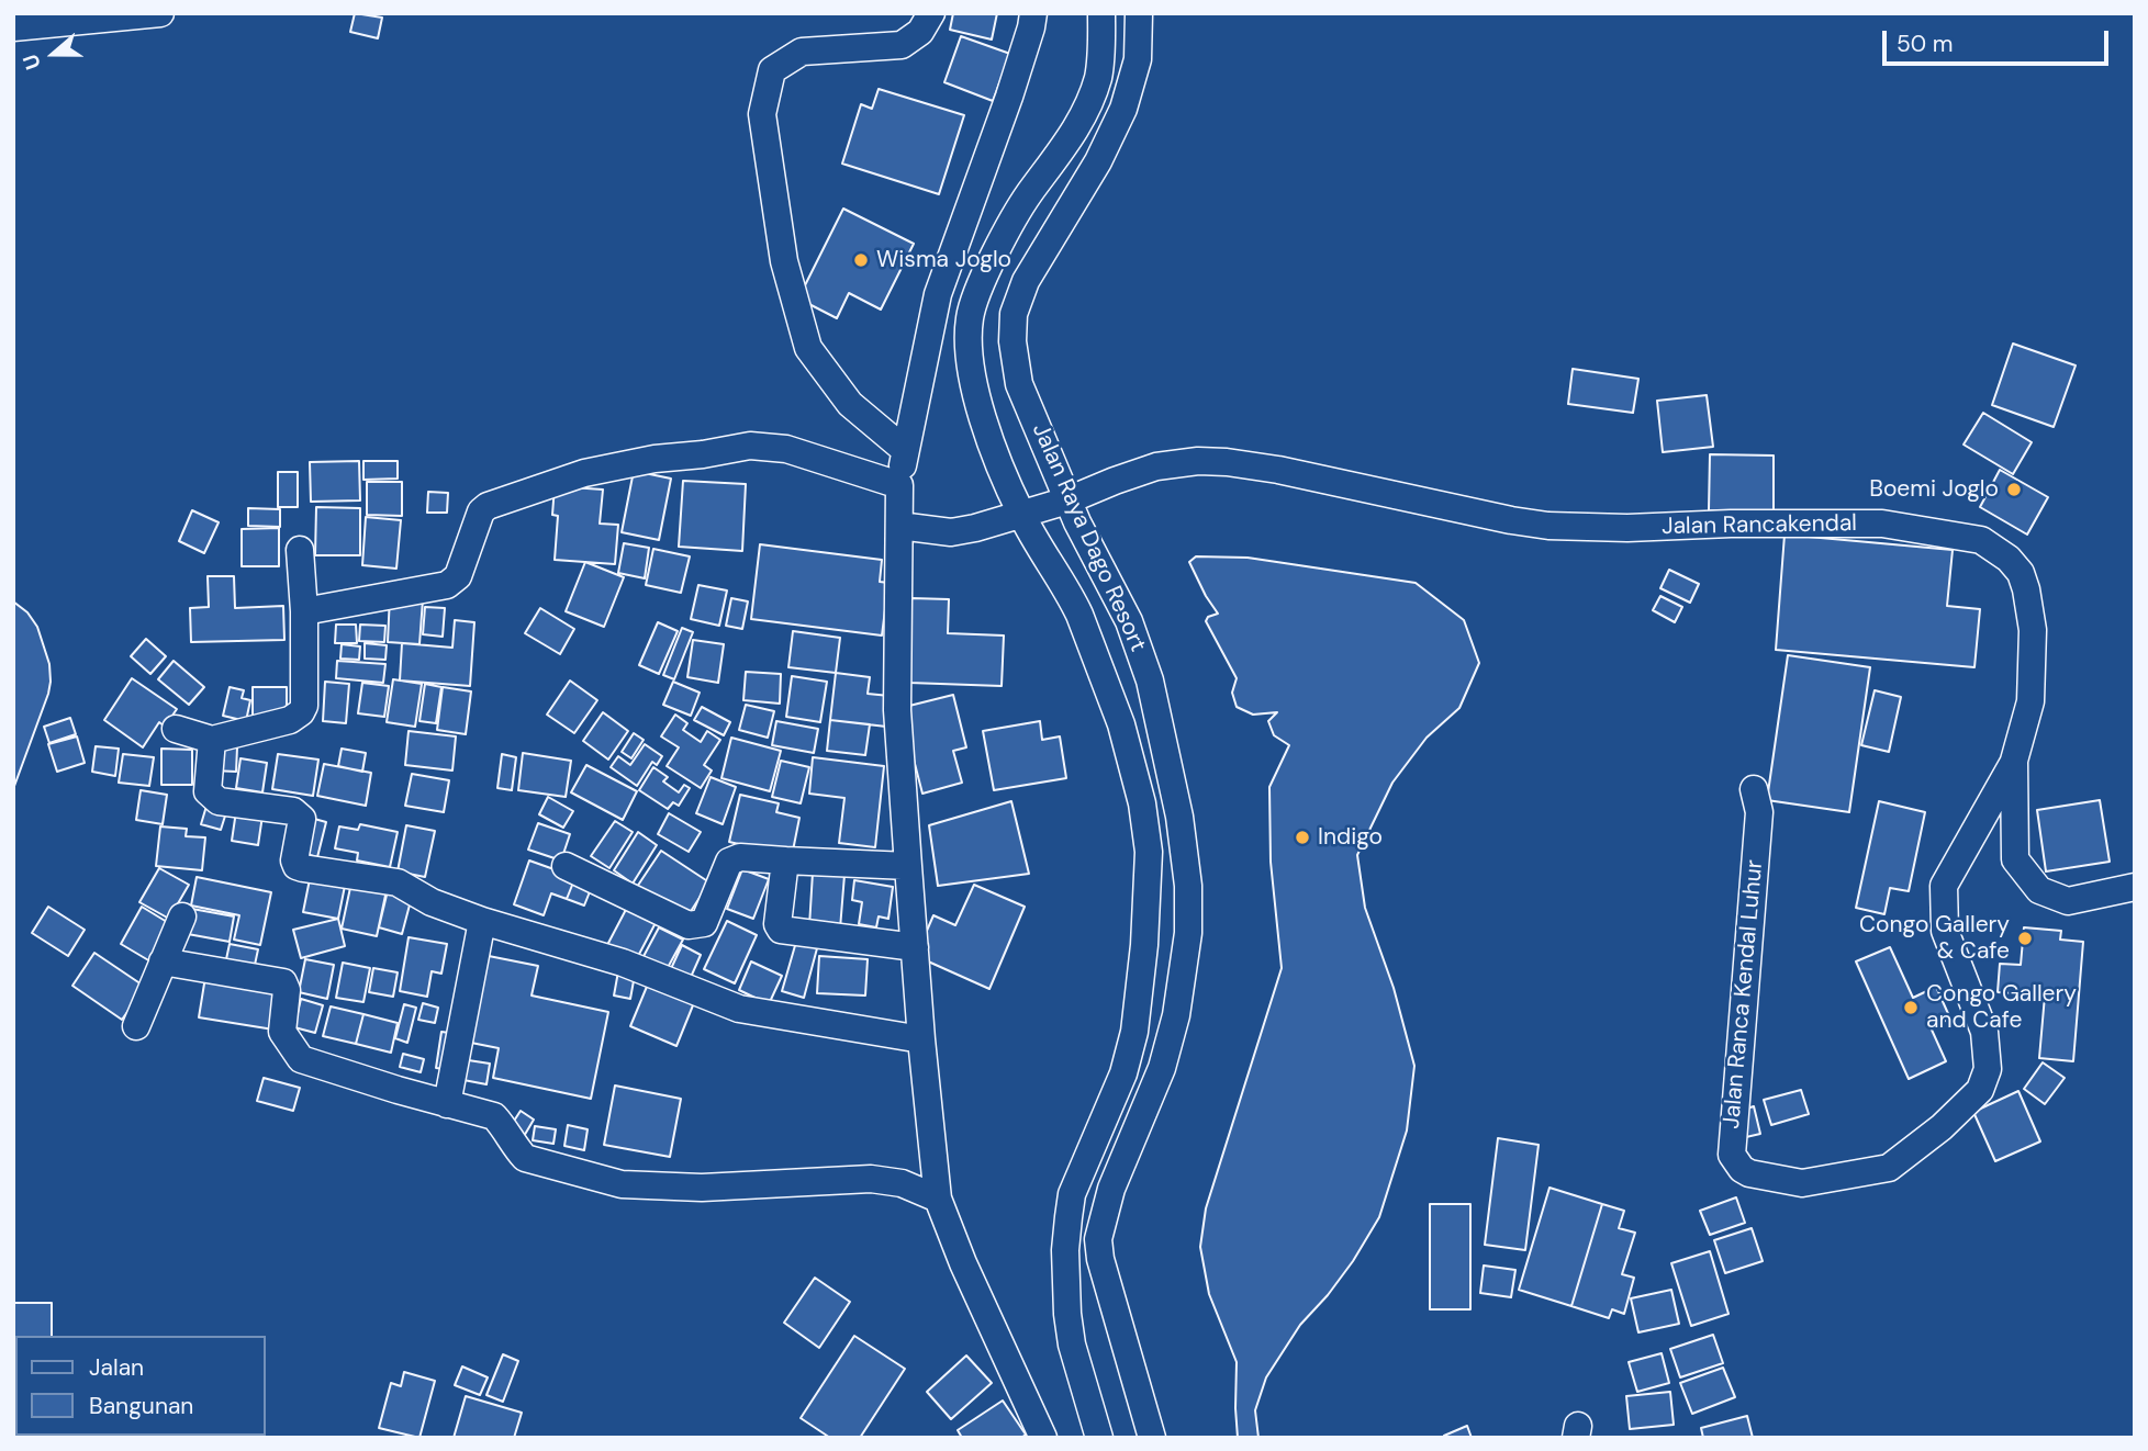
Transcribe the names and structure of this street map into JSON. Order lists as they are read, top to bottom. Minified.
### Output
{"streets":{"street":["Jalan Rancakendal","Jalan Raya Dago Resort","Jalan Ranca Kendal Luhur"]},"crossings":[["Jalan Rancakendal","Jalan Raya Dago Resort"],["Jalan Rancakendal","Jalan Ranca Kendal Luhur"]],"places":["Wisma Joglo","Boemi Joglo","Indigo","Congo Gallery & Cafe","Congo Gallery and Cafe"],"legend":["Jalan","Bangunan"],"scale_bar":"50 m","north":"left"}
